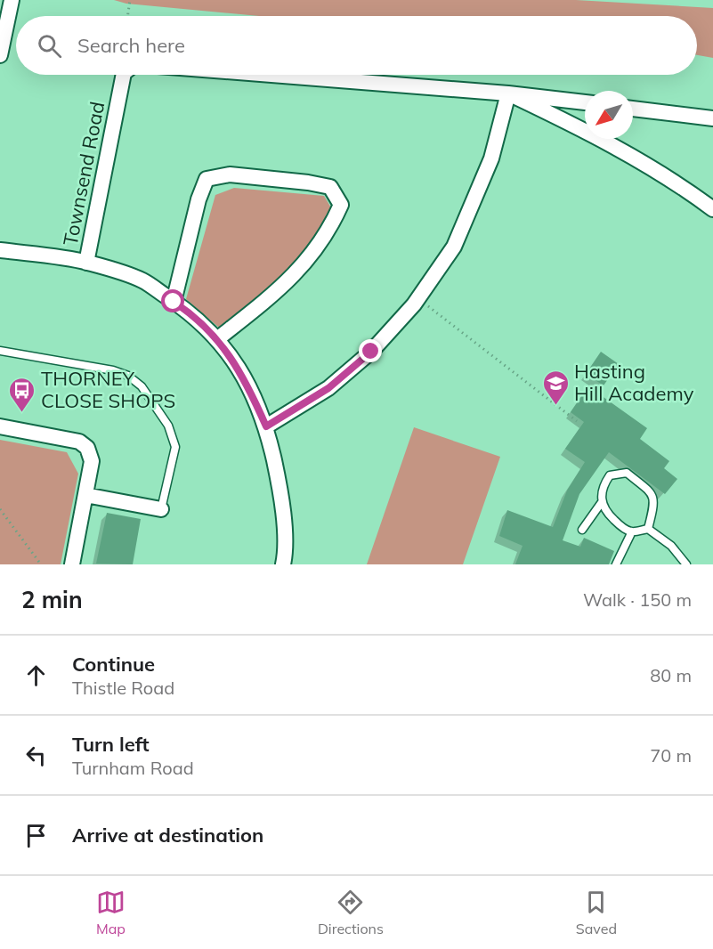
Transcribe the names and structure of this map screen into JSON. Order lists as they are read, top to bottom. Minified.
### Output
{"streets":{"street":["Townsend Road"]},"places":{"school or university":["Hasting Hill Academy"],"bus stop":["THORNEY CLOSE SHOPS"]},"north":"bottom left","page":{"search":"Search here","heading":["2 min","Walk · 150 m"],"list":[["Continue","Thistle Road","80 m"],["Turn left","Turnham Road","70 m"],"Arrive at destination"],"nav":["Map","Directions","Saved"]}}
